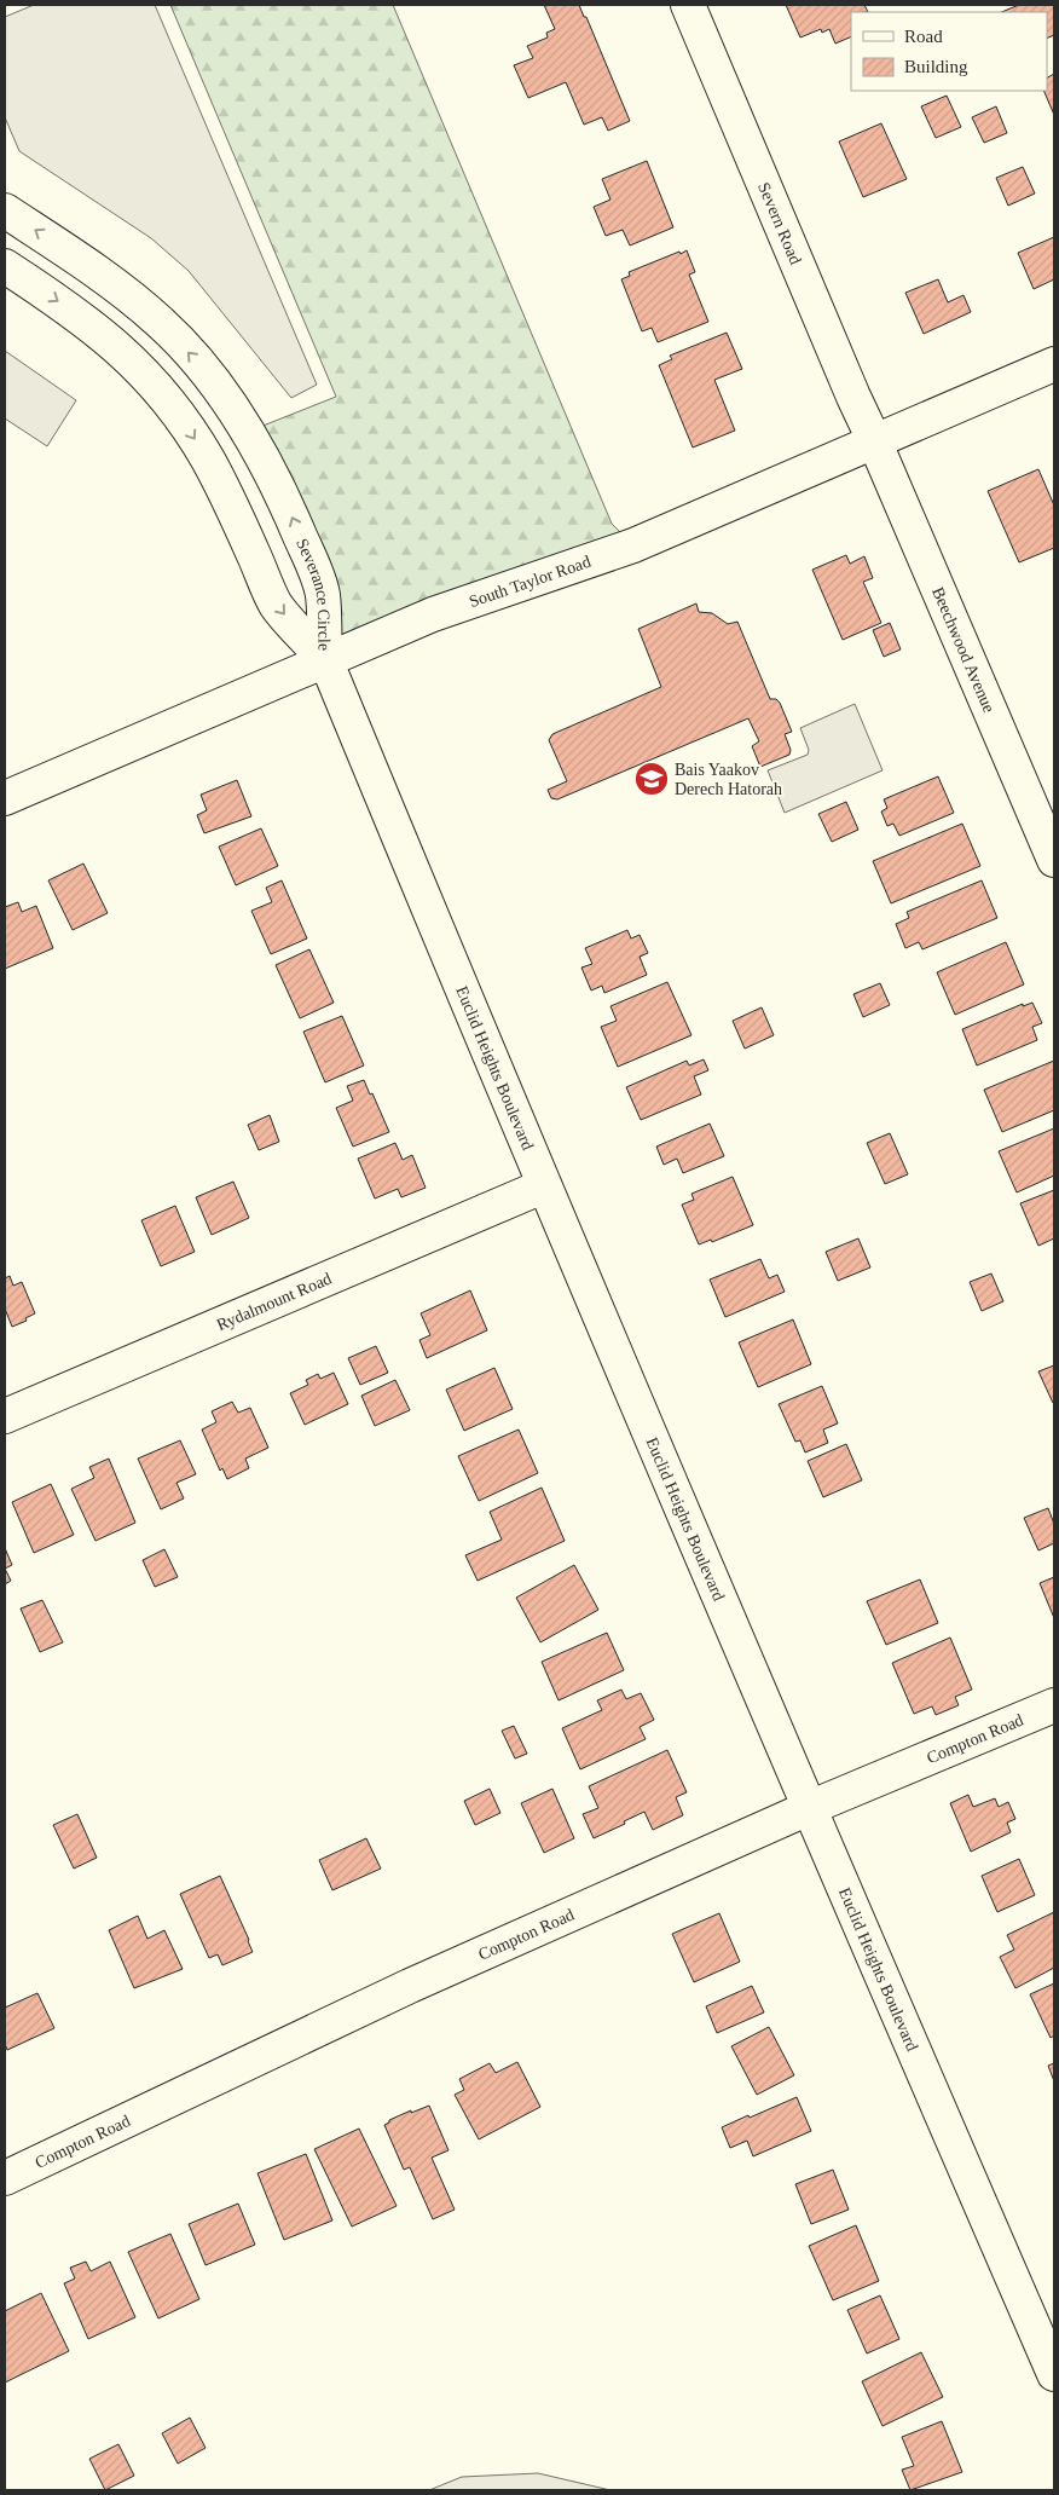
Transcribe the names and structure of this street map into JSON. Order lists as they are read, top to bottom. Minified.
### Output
{"streets":{"street":["Severn Road","South Taylor Road","Severance Circle","Beechwood Avenue","Euclid Heights Boulevard","Rydalmount Road","Compton Road"]},"crossings":[["Severn Road","South Taylor Road"],["Severn Road","Beechwood Avenue"],["South Taylor Road","Severance Circle"],["South Taylor Road","Beechwood Avenue"],["South Taylor Road","Euclid Heights Boulevard"],["Severance Circle","Euclid Heights Boulevard"],["Euclid Heights Boulevard","Rydalmount Road"],["Euclid Heights Boulevard","Compton Road"]],"places":{"school or university":["Bais Yaakov Derech Hatorah"]},"legend":["Road","Building"]}
